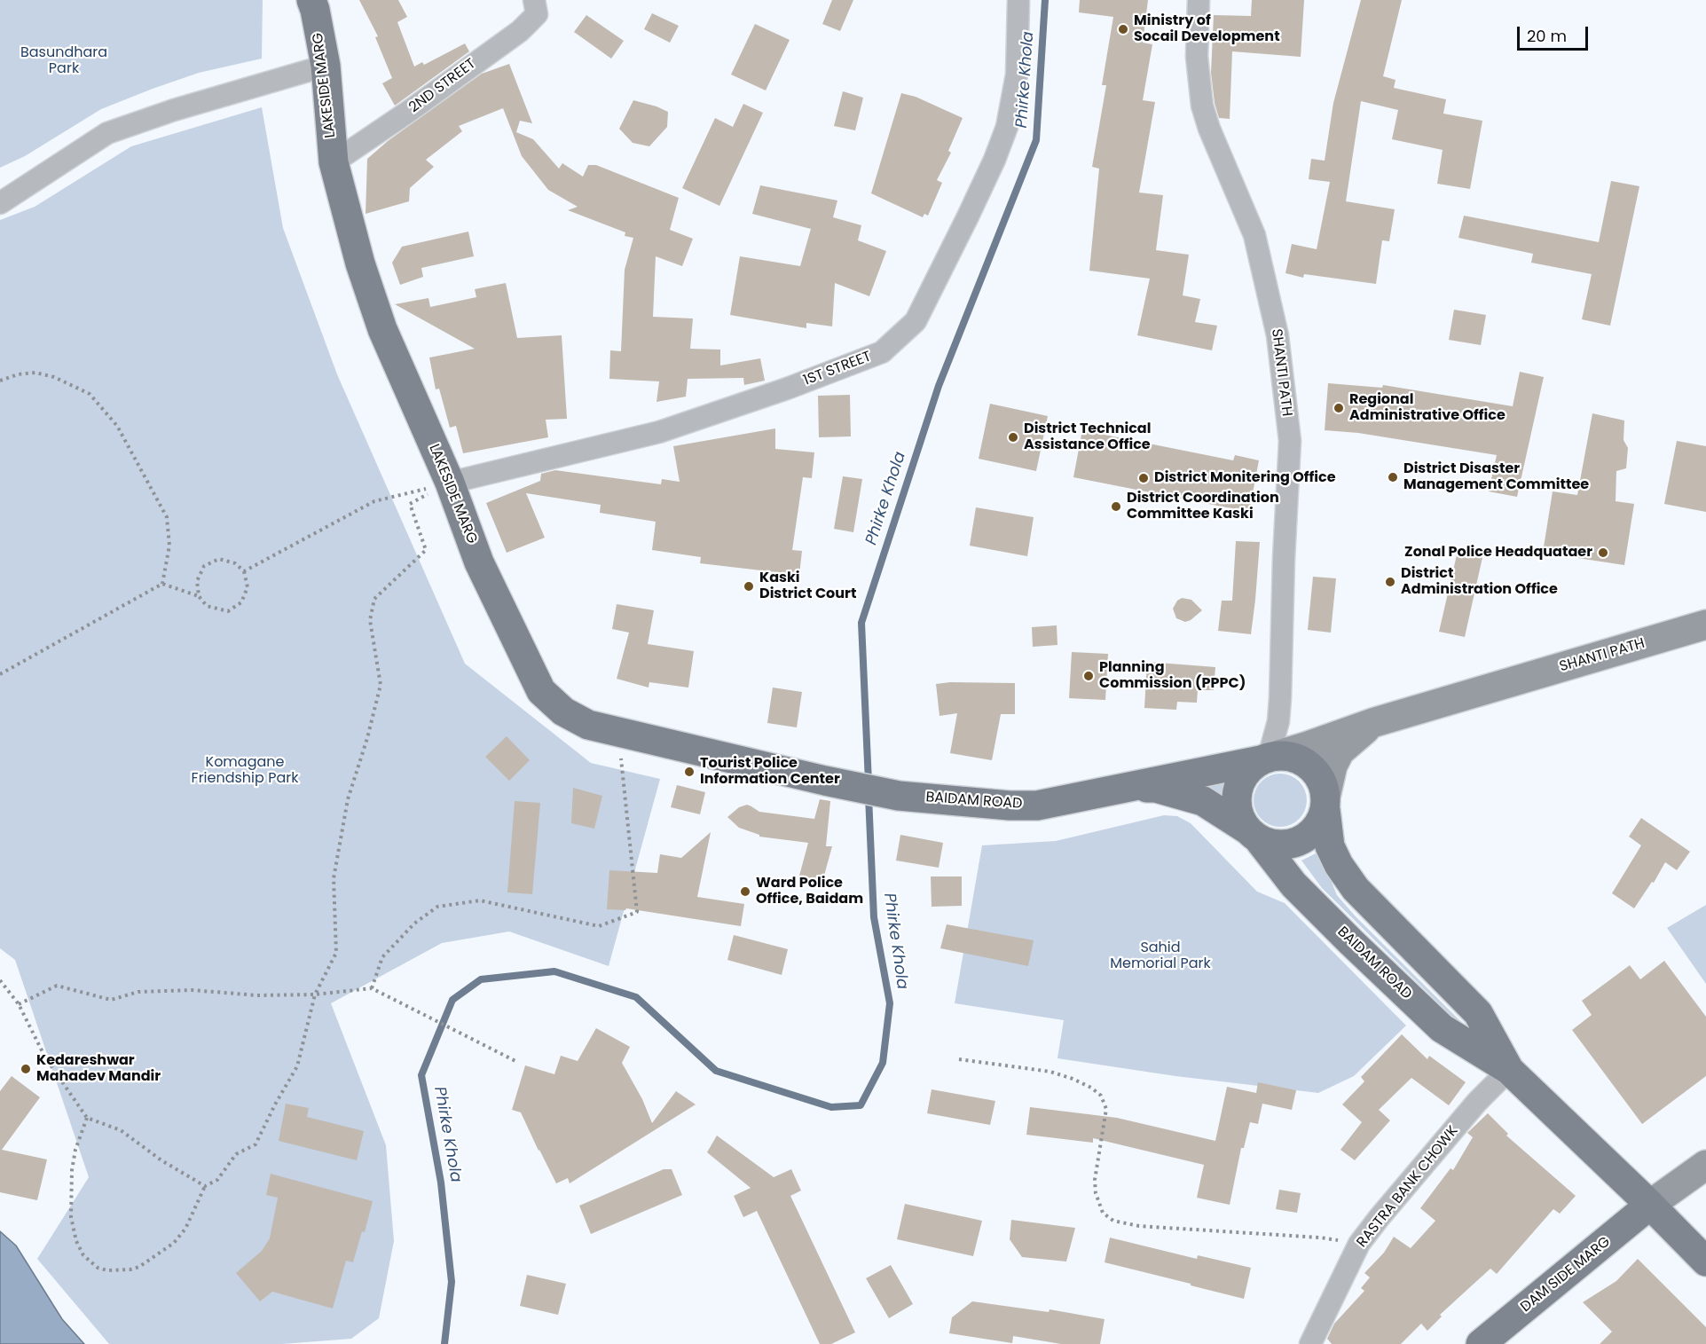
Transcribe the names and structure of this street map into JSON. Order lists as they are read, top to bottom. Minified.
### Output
{"streets":{"main road":["LAKESIDE MARG","SHANTI PATH","BAIDAM ROAD","DAM SIDE MARG"],"street":["2ND STREET","1ST STREET","RASTRA BANK CHOWK"]},"crossings":[["LAKESIDE MARG","2ND STREET"],["LAKESIDE MARG","1ST STREET"],["LAKESIDE MARG","BAIDAM ROAD"],["SHANTI PATH","BAIDAM ROAD"],["BAIDAM ROAD","RASTRA BANK CHOWK"],["BAIDAM ROAD","DAM SIDE MARG"]],"water":["Phirke Khola"],"parks":["Basundhara Park","Komagane Friendship Park","Sahid Memorial Park"],"places":["Ministry of Socail Development","Regional Administrative Office","District Technical Assistance Office","District Disaster Management Committee","District Monitering Office","District Coordination Committee Kaski","Zonal Police Headquataer","District Administration Office","Kaski District Court","Planning Commission (PPPC)","Tourist Police Information Center","Ward Police Office, Baidam","Kedareshwar Mahadev Mandir"],"scale_bar":"20 m"}
